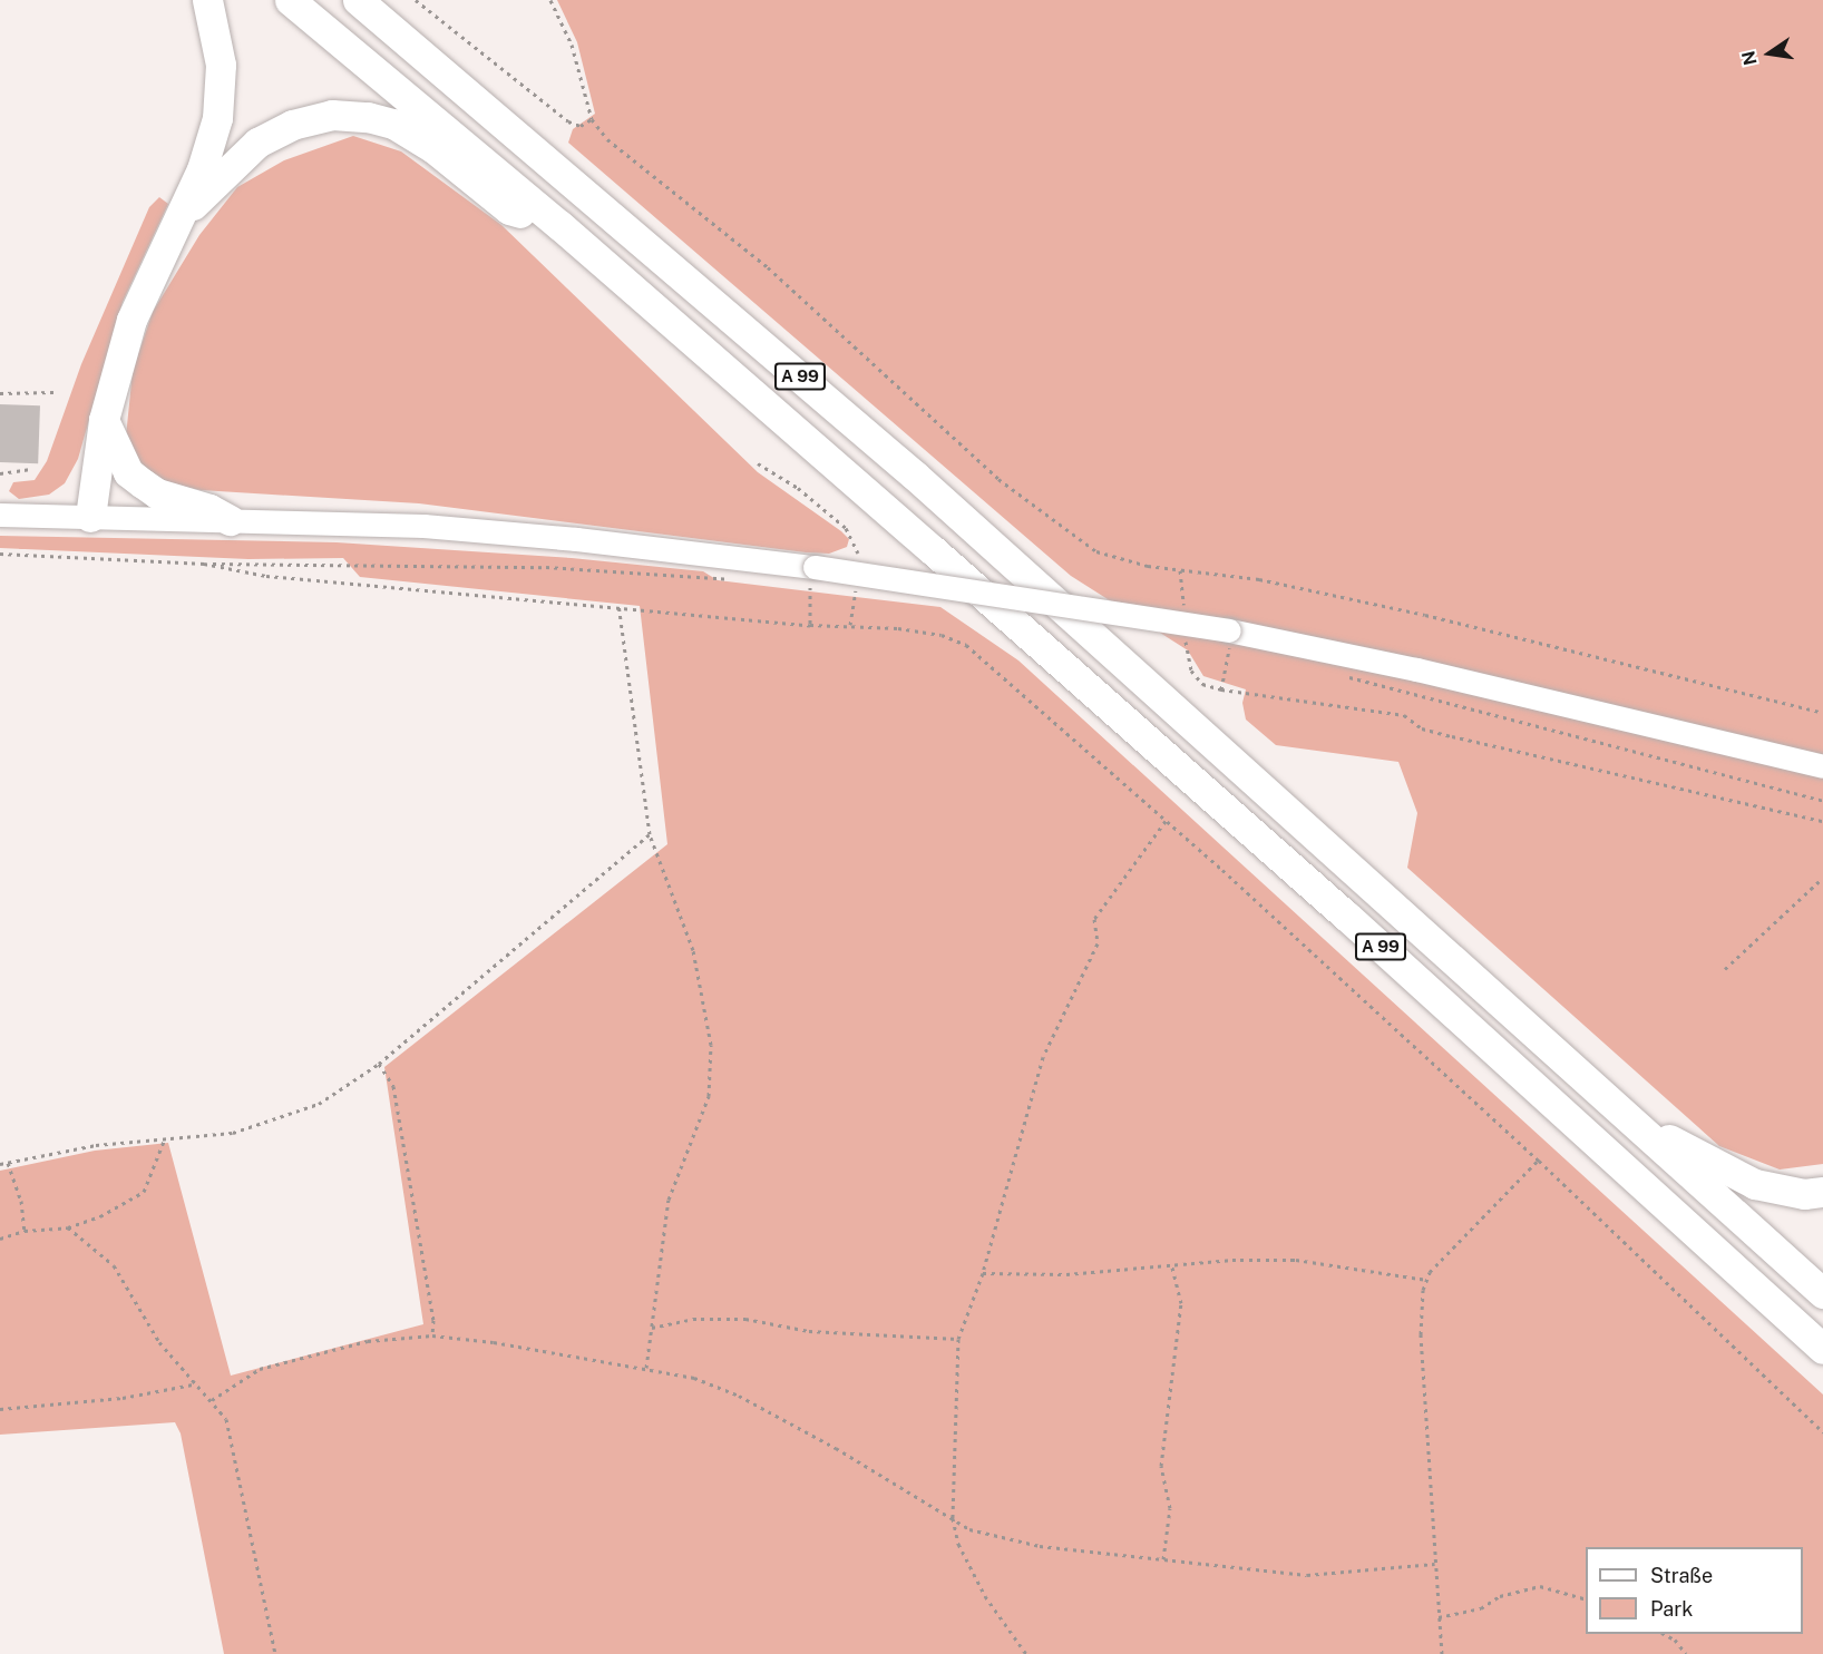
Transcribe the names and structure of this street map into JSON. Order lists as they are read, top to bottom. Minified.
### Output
{"streets":{"highway":["A 99"]},"legend":["Straße","Park"],"north":"left"}
